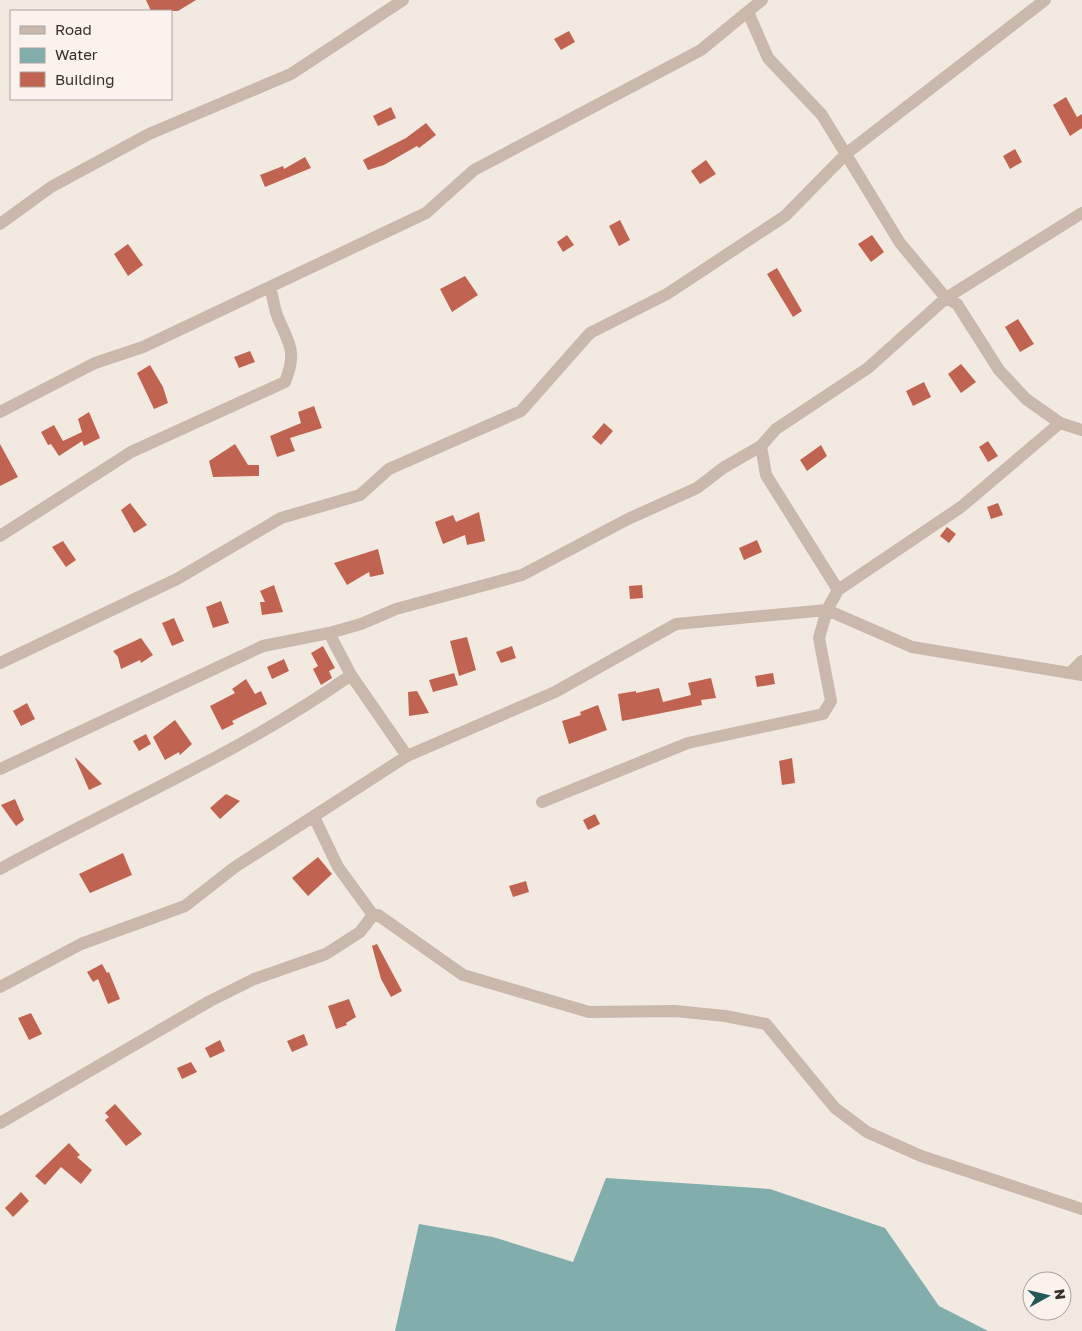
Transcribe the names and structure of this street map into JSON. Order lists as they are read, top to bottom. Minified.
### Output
{"legend":["Road","Water","Building"],"north":"right"}
